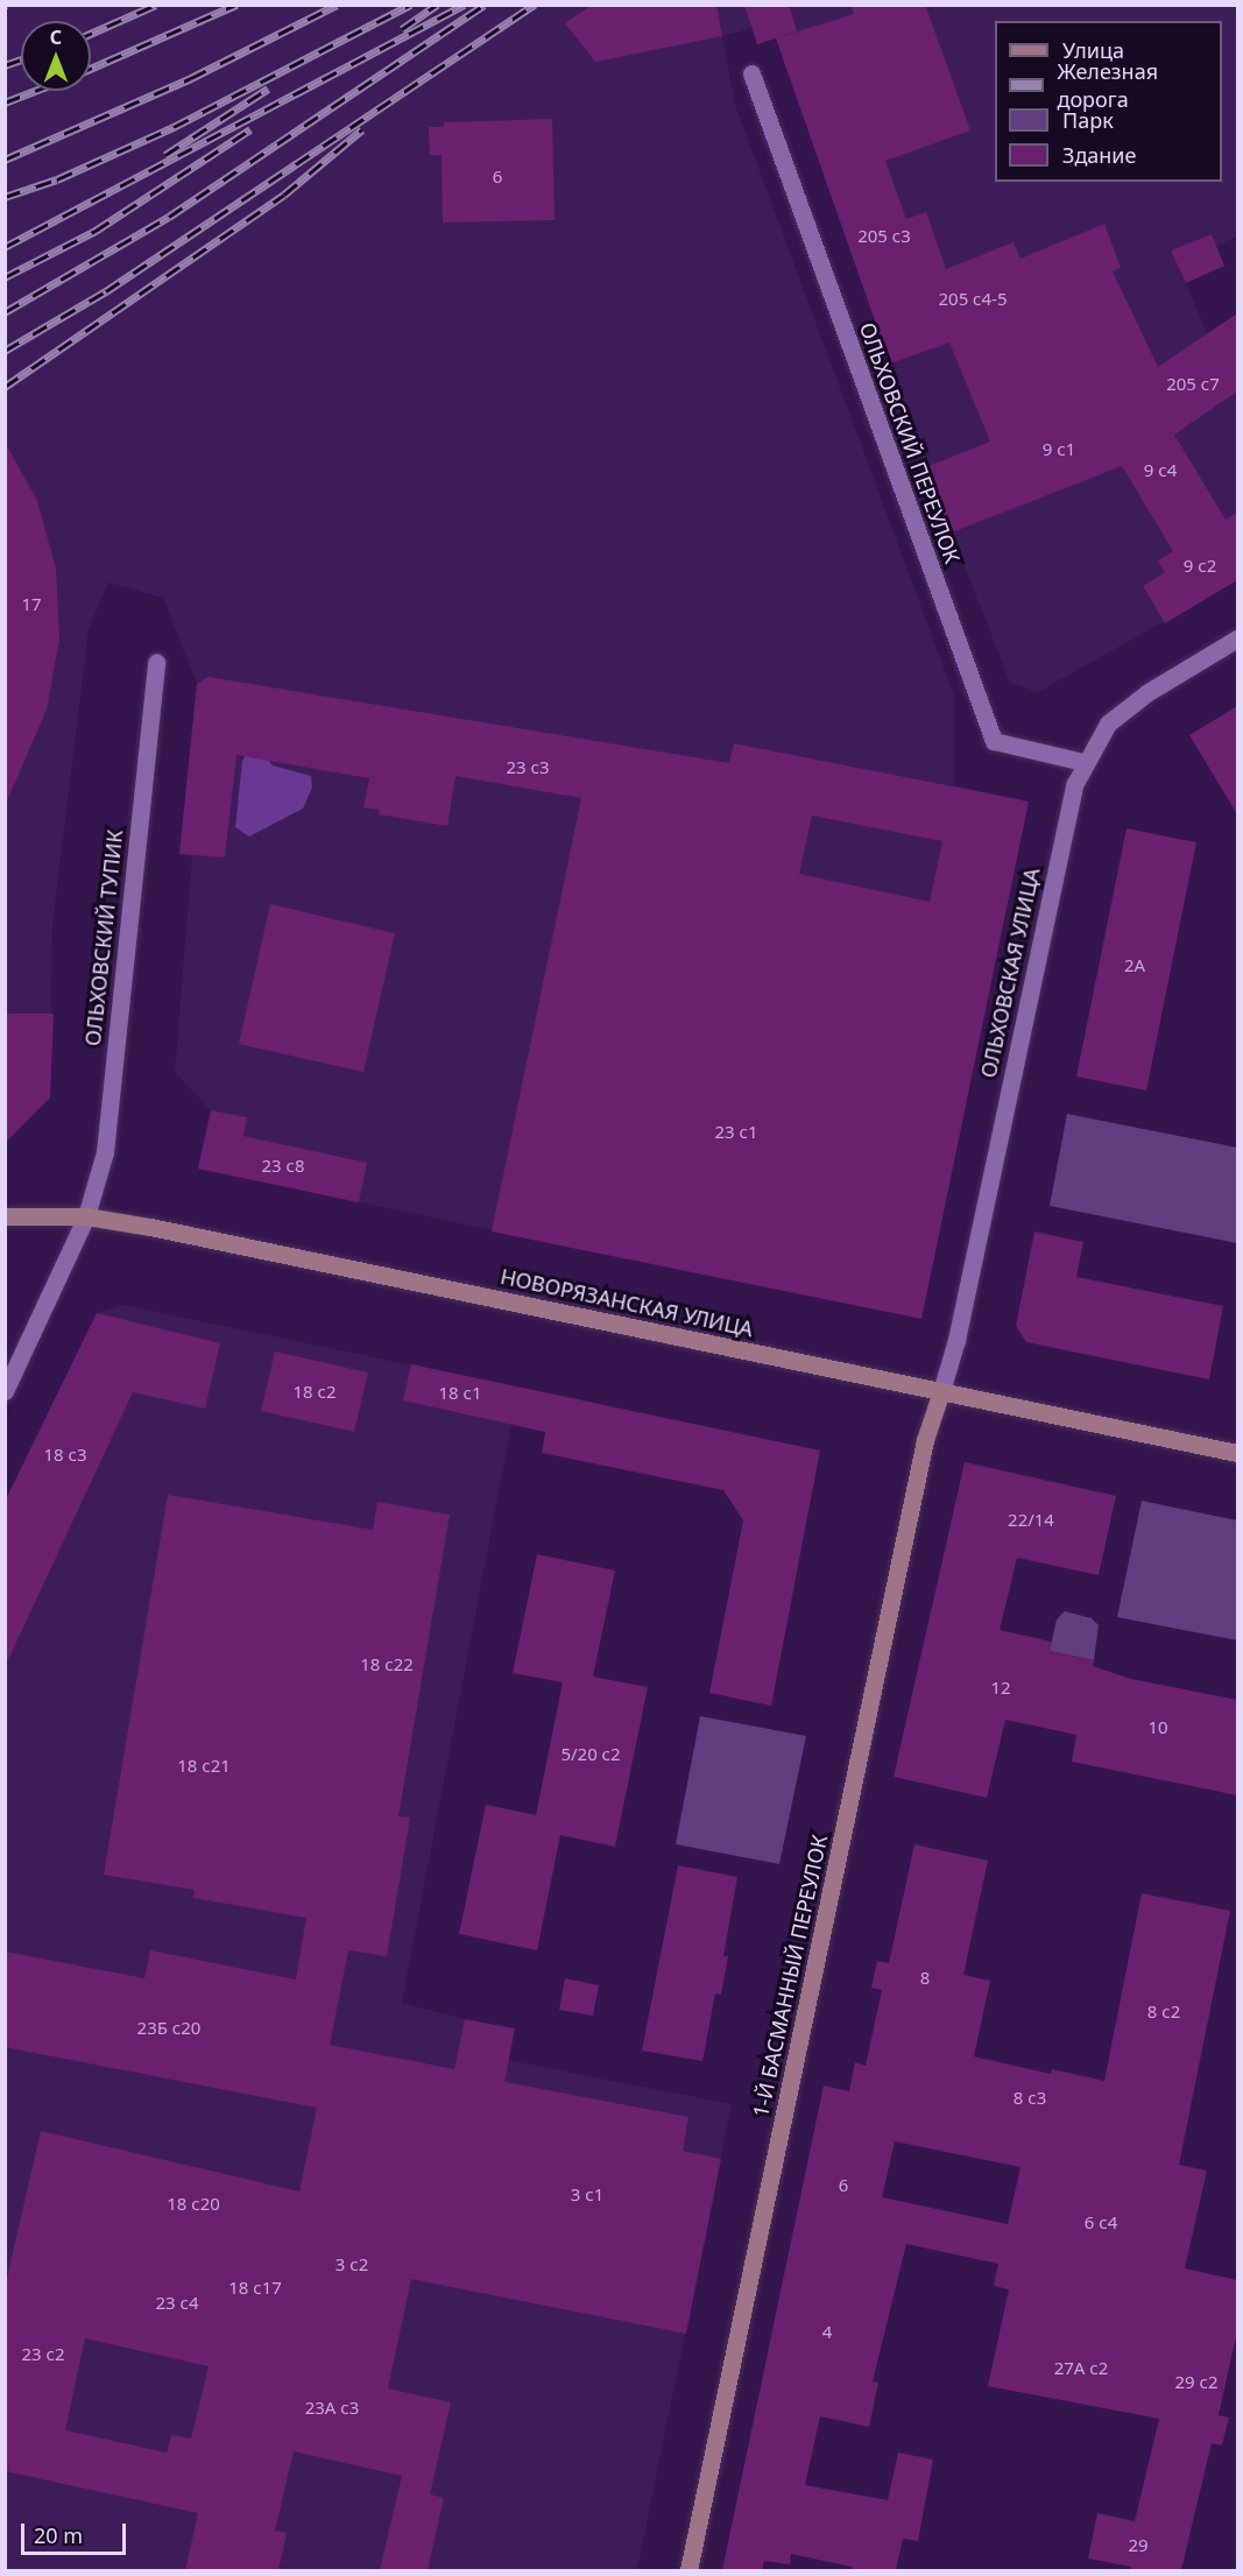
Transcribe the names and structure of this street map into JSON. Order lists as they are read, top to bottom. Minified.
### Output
{"streets":{"street":["ОЛЬХОВСКИЙ ПЕРЕУЛОК","ОЛЬХОВСКИЙ ТУПИК","ОЛЬХОВСКАЯ УЛИЦА","НОВОРЯЗАНСКАЯ УЛИЦА","1-Й БАСМАННЫЙ ПЕРЕУЛОК"]},"crossings":[["ОЛЬХОВСКИЙ ПЕРЕУЛОК","ОЛЬХОВСКАЯ УЛИЦА"],["ОЛЬХОВСКИЙ ТУПИК","НОВОРЯЗАНСКАЯ УЛИЦА"],["ОЛЬХОВСКАЯ УЛИЦА","НОВОРЯЗАНСКАЯ УЛИЦА"],["ОЛЬХОВСКАЯ УЛИЦА","1-Й БАСМАННЫЙ ПЕРЕУЛОК"],["НОВОРЯЗАНСКАЯ УЛИЦА","1-Й БАСМАННЫЙ ПЕРЕУЛОК"]],"house_numbers":["6","205 с3","205 с4-5","205 с7","9 с1","9 с4","9 с2","17","23 с3","2А","23 с1","23 с8","18 с2","18 с1","18 с3","22/14","18 с22","12","10","5/20 с2","18 с21","8","8 с2","23Б с20","8 с3","6","3 с1","18 с20","6 с4","3 с2","18 с17","23 с4","4","23 с2","27А с2","29 с2","23А с3","29"],"legend":["Улица","Железная дорога","Парк","Здание"],"scale_bar":"20 m","north":"top"}
